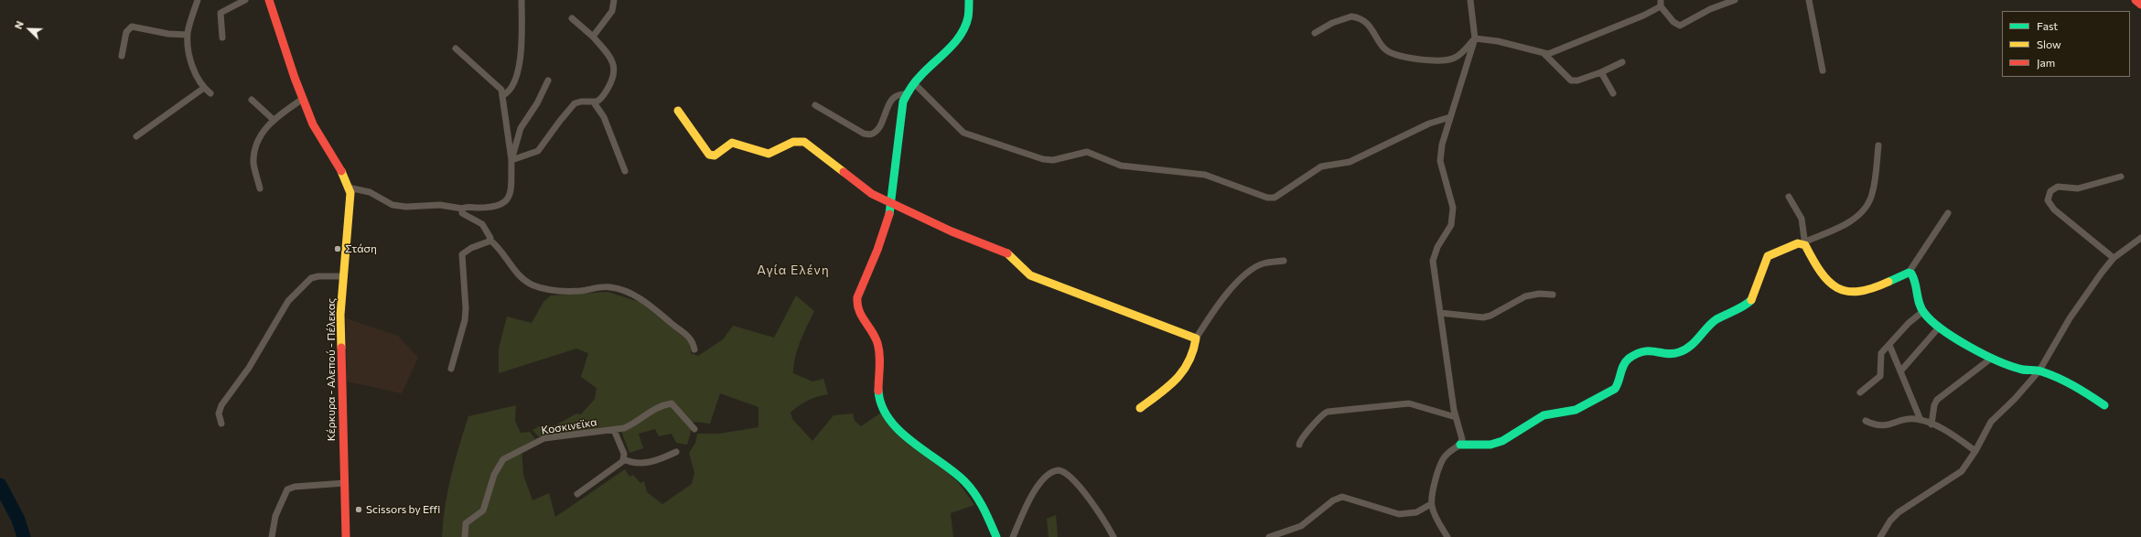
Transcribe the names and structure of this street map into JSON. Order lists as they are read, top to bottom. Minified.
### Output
{"streets":{"street":["Κέρκυρα - Αλεπού - Πέλεκας","Κοσκινεϊκα"]},"districts":["Αγία Ελένη"],"places":["Στάση","Scissors by Effi"],"legend":["Fast","Slow","Jam"],"north":"top left"}
